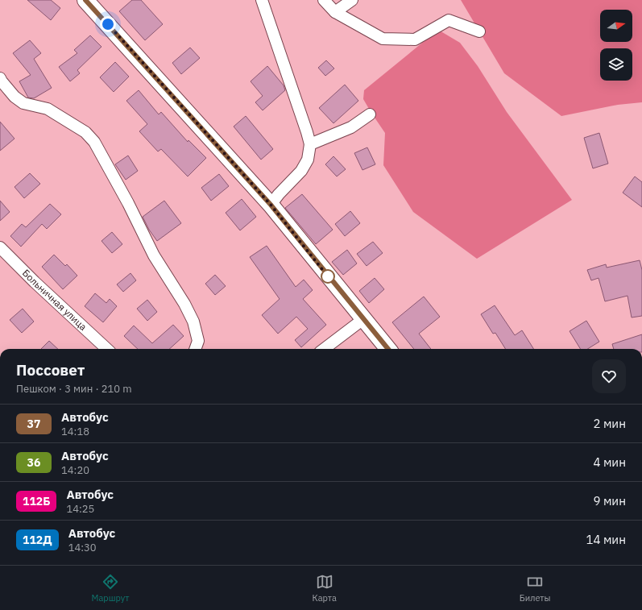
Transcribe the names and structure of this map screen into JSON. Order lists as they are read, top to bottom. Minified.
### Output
{"streets":{"street":["Больничная улица"]},"lines":["bus line 37"],"north":"right","page":{"heading":["Поссовет","Пешком · 3 мин · 210 m"],"list":[{"mark":"37","name":"Автобус","note":"14:18","value":"2 мин"},{"mark":"36","name":"Автобус","note":"14:20","value":"4 мин"},{"mark":"112Б","name":"Автобус","note":"14:25","value":"9 мин"},{"mark":"112Д","name":"Автобус","note":"14:30","value":"14 мин"}],"tabs":["Маршрут","Карта","Билеты"]}}
